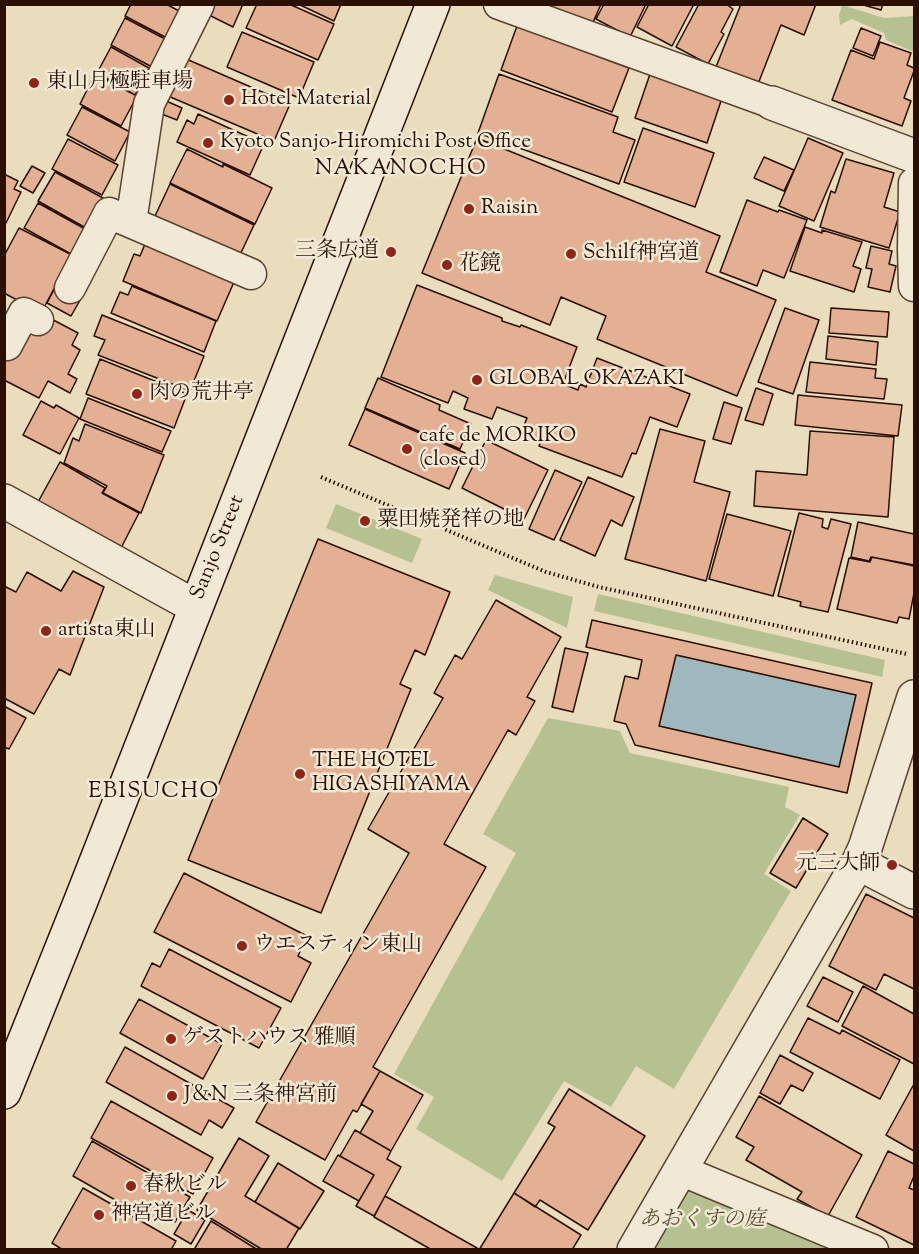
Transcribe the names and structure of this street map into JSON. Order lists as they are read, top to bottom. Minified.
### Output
{"streets":{"main road":["Sanjo Street"]},"districts":["NAKANOCHO","EBISUCHO"],"parks":["あおくすの庭"],"places":["東山月極駐車場","Hotel Material","Kyoto Sanjo-Hiromichi Post Office","Raisin","三条広道","Schilf神宮道","花鏡","GLOBAL OKAZAKI","肉の荒井亭","cafe de MORIKO (closed)","粟田焼発祥の地","artista東山","THE HOTEL HIGASHIYAMA","元三大師","ウエスティン東山","ゲストハウス 雅順","J＆N 三条神宮前","春秋ビル","神宮道ビル"]}
